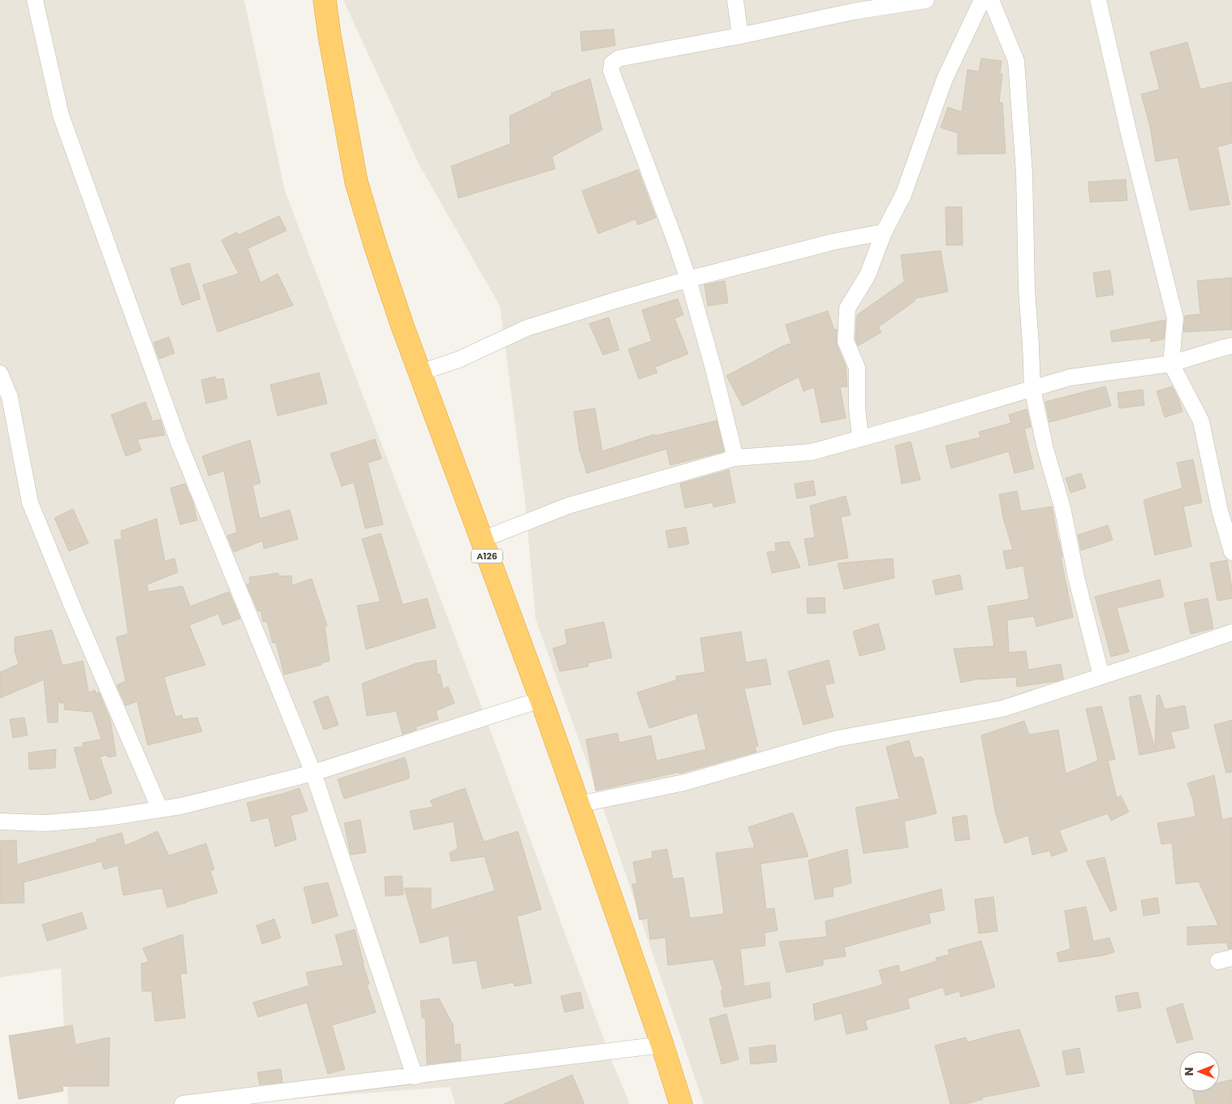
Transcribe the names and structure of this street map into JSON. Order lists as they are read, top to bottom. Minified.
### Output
{"streets":{"highway":["A126"]},"north":"left"}
